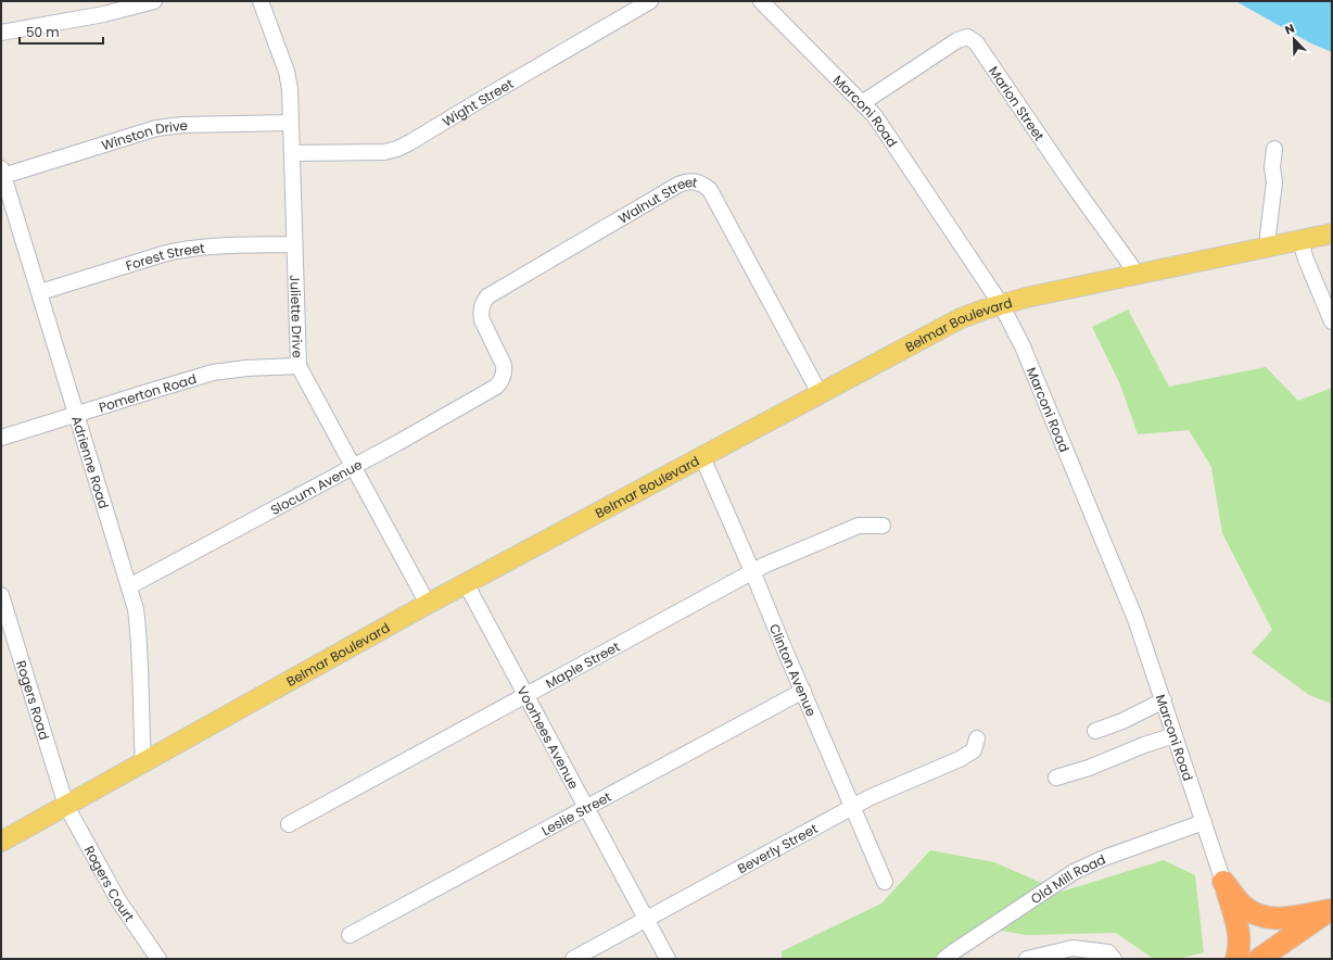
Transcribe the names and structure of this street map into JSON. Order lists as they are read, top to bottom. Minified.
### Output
{"streets":{"main road":["Belmar Boulevard"],"street":["Wight Street","Marion Street","Marconi Road","Winston Drive","Walnut Street","Forest Street","Juliette Drive","Pomerton Road","Adrienne Road","Slocum Avenue","Maple Street","Clinton Avenue","Rogers Road","Voorhees Avenue","Leslie Street","Beverly Street","Old Mill Road","Rogers Court"]},"crossings":[["Wight Street","Juliette Drive"],["Marion Street","Marconi Road"],["Marion Street","Belmar Boulevard"],["Marconi Road","Belmar Boulevard"],["Marconi Road","Old Mill Road"],["Winston Drive","Juliette Drive"],["Winston Drive","Adrienne Road"],["Walnut Street","Belmar Boulevard"],["Walnut Street","Slocum Avenue"],["Forest Street","Juliette Drive"],["Forest Street","Adrienne Road"],["Juliette Drive","Belmar Boulevard"],["Juliette Drive","Pomerton Road"],["Juliette Drive","Slocum Avenue"],["Belmar Boulevard","Adrienne Road"],["Belmar Boulevard","Clinton Avenue"],["Belmar Boulevard","Rogers Road"],["Belmar Boulevard","Voorhees Avenue"],["Belmar Boulevard","Rogers Court"],["Pomerton Road","Adrienne Road"],["Adrienne Road","Slocum Avenue"],["Maple Street","Clinton Avenue"],["Maple Street","Voorhees Avenue"],["Clinton Avenue","Leslie Street"],["Clinton Avenue","Beverly Street"],["Rogers Road","Rogers Court"],["Voorhees Avenue","Leslie Street"],["Voorhees Avenue","Beverly Street"]],"scale_bar":"50 m","north":"top left"}
